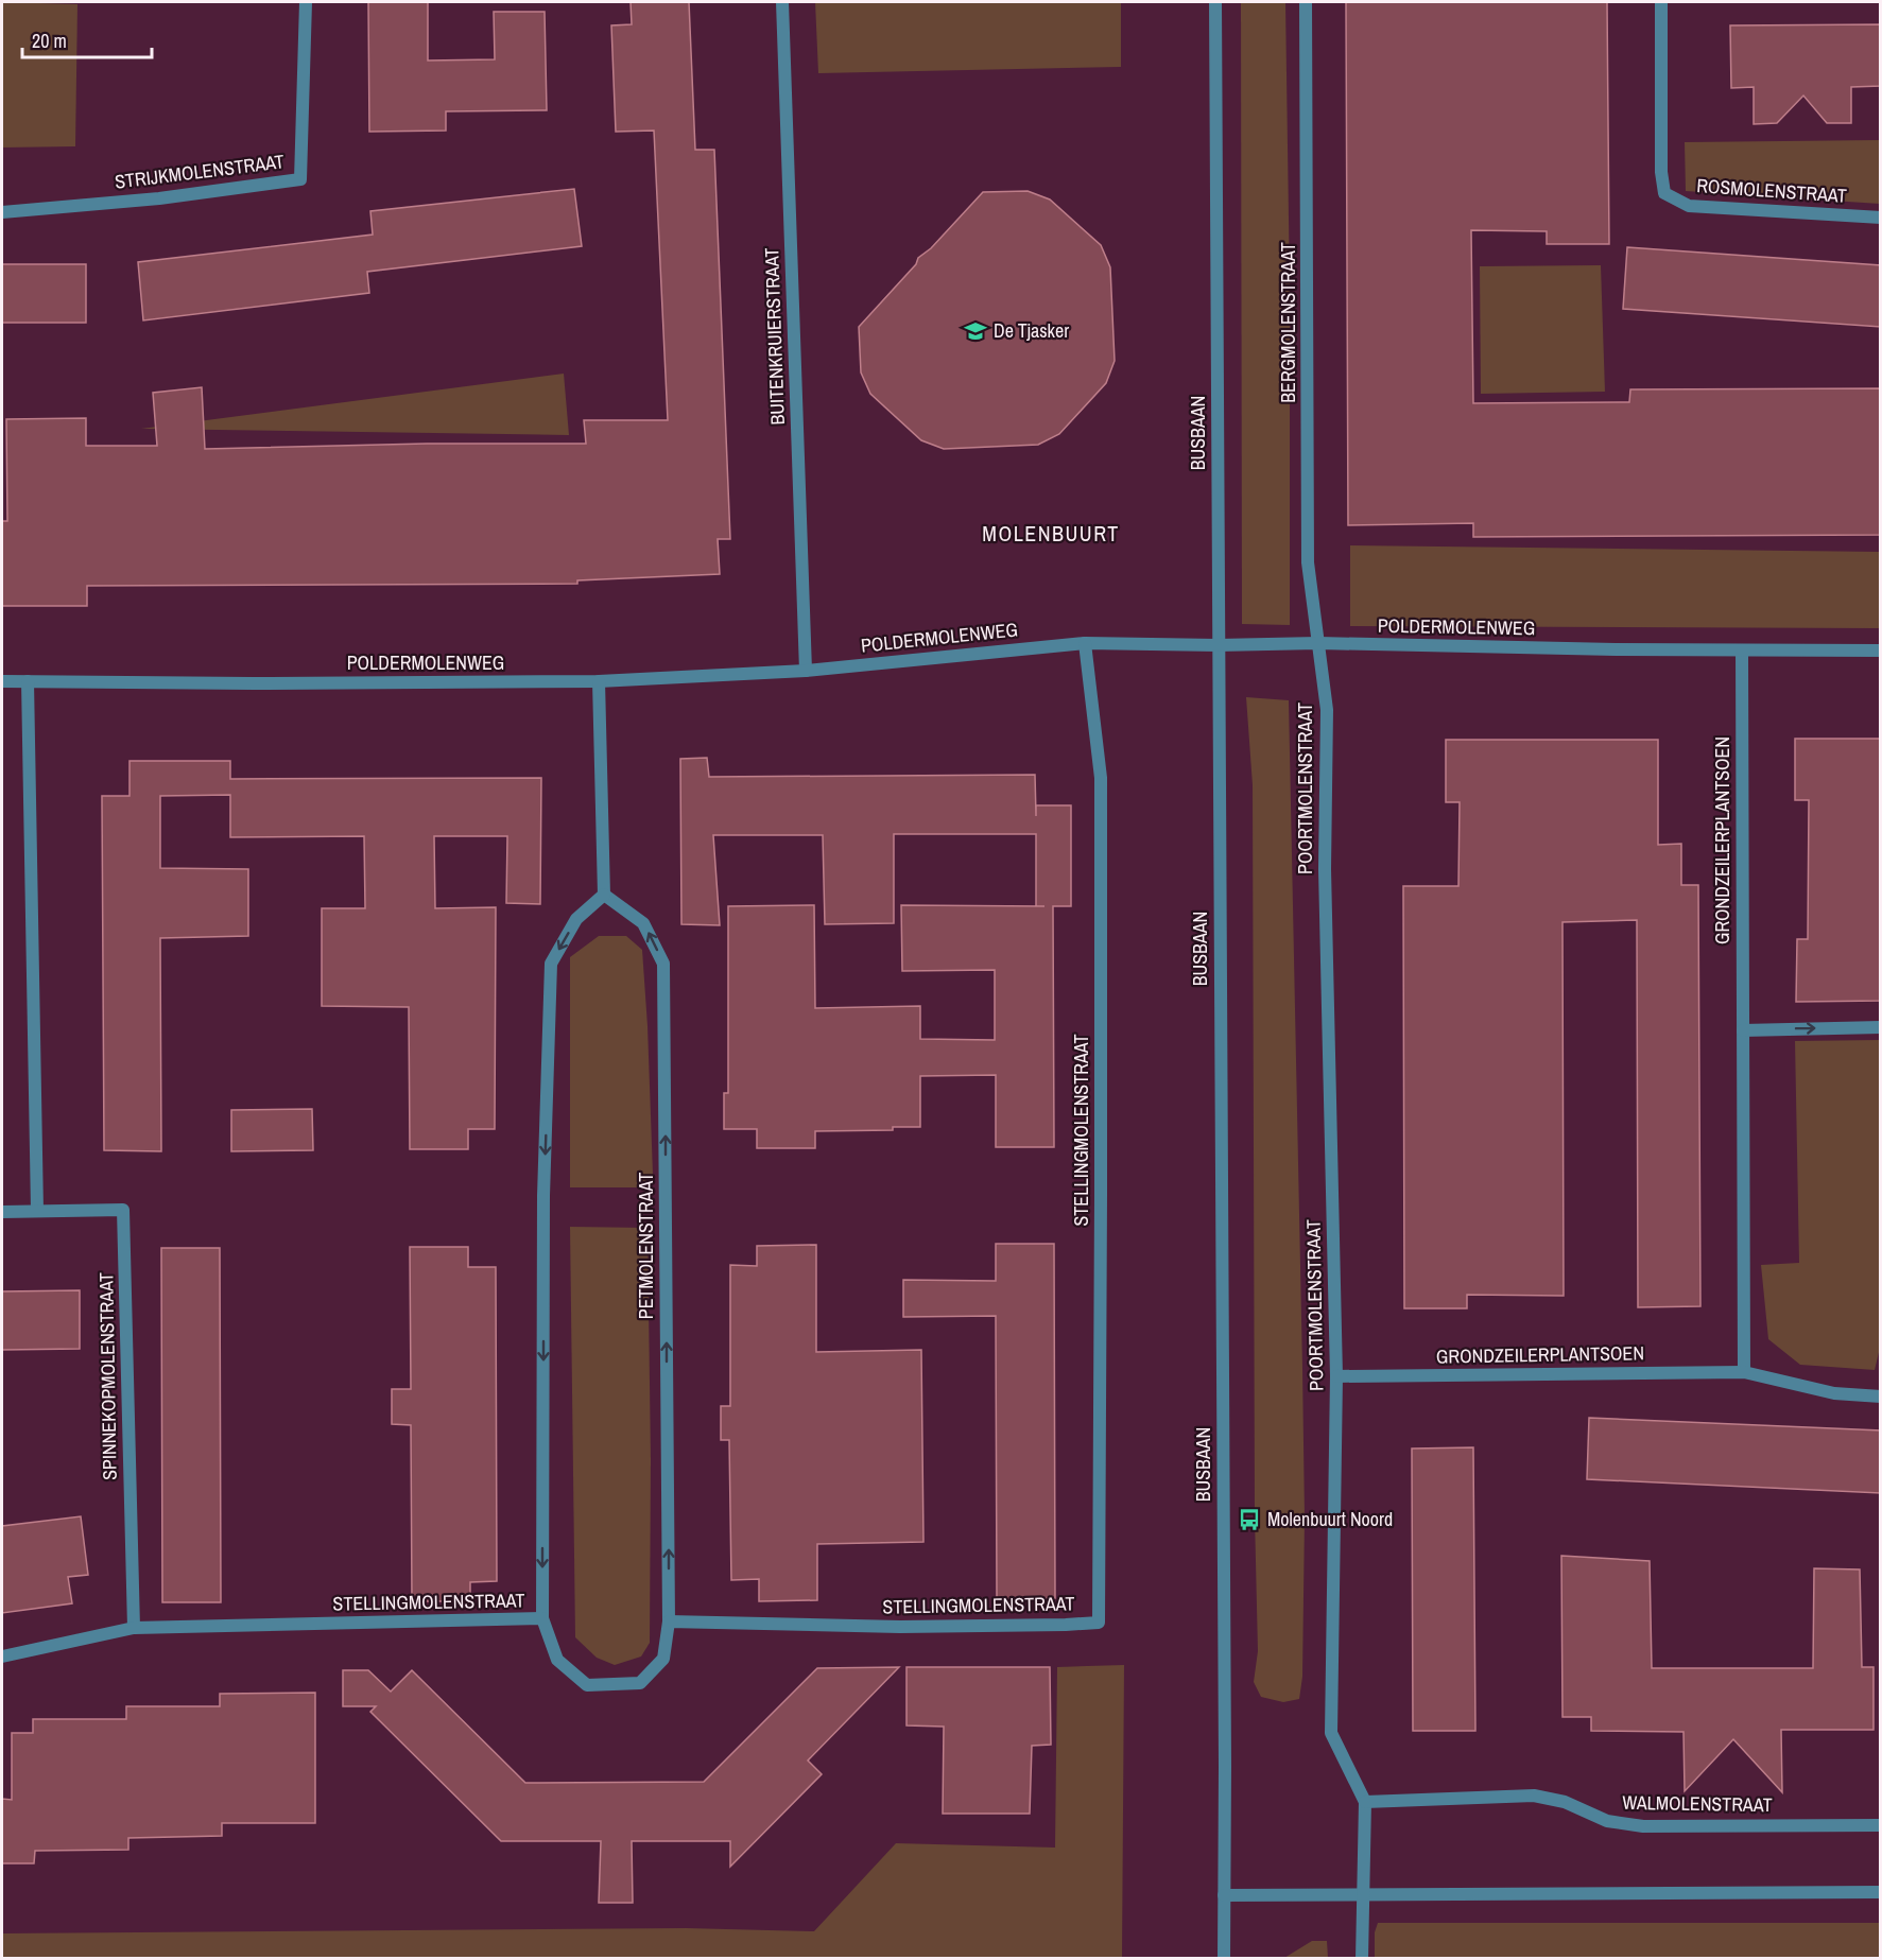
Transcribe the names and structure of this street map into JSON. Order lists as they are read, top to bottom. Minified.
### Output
{"streets":{"street":["STRIJKMOLENSTRAAT","ROSMOLENSTRAAT","BERGMOLENSTRAAT","BUITENKRUIERSTRAAT","BUSBAAN","POLDERMOLENWEG","POORTMOLENSTRAAT","GRONDZEILERPLANTSOEN","STELLINGMOLENSTRAAT","PETMOLENSTRAAT","SPINNEKOPMOLENSTRAAT","WALMOLENSTRAAT"]},"crossings":[["BERGMOLENSTRAAT","POLDERMOLENWEG"],["BERGMOLENSTRAAT","POORTMOLENSTRAAT"],["BUITENKRUIERSTRAAT","POLDERMOLENWEG"],["BUSBAAN","POLDERMOLENWEG"],["POLDERMOLENWEG","POORTMOLENSTRAAT"],["POLDERMOLENWEG","GRONDZEILERPLANTSOEN"],["POLDERMOLENWEG","STELLINGMOLENSTRAAT"],["POORTMOLENSTRAAT","GRONDZEILERPLANTSOEN"],["POORTMOLENSTRAAT","WALMOLENSTRAAT"],["STELLINGMOLENSTRAAT","PETMOLENSTRAAT"],["STELLINGMOLENSTRAAT","SPINNEKOPMOLENSTRAAT"]],"one_way":["PETMOLENSTRAAT"],"districts":["MOLENBUURT"],"places":{"school or university":["De Tjasker"],"bus stop":["Molenbuurt Noord"]},"scale_bar":"20 m"}
